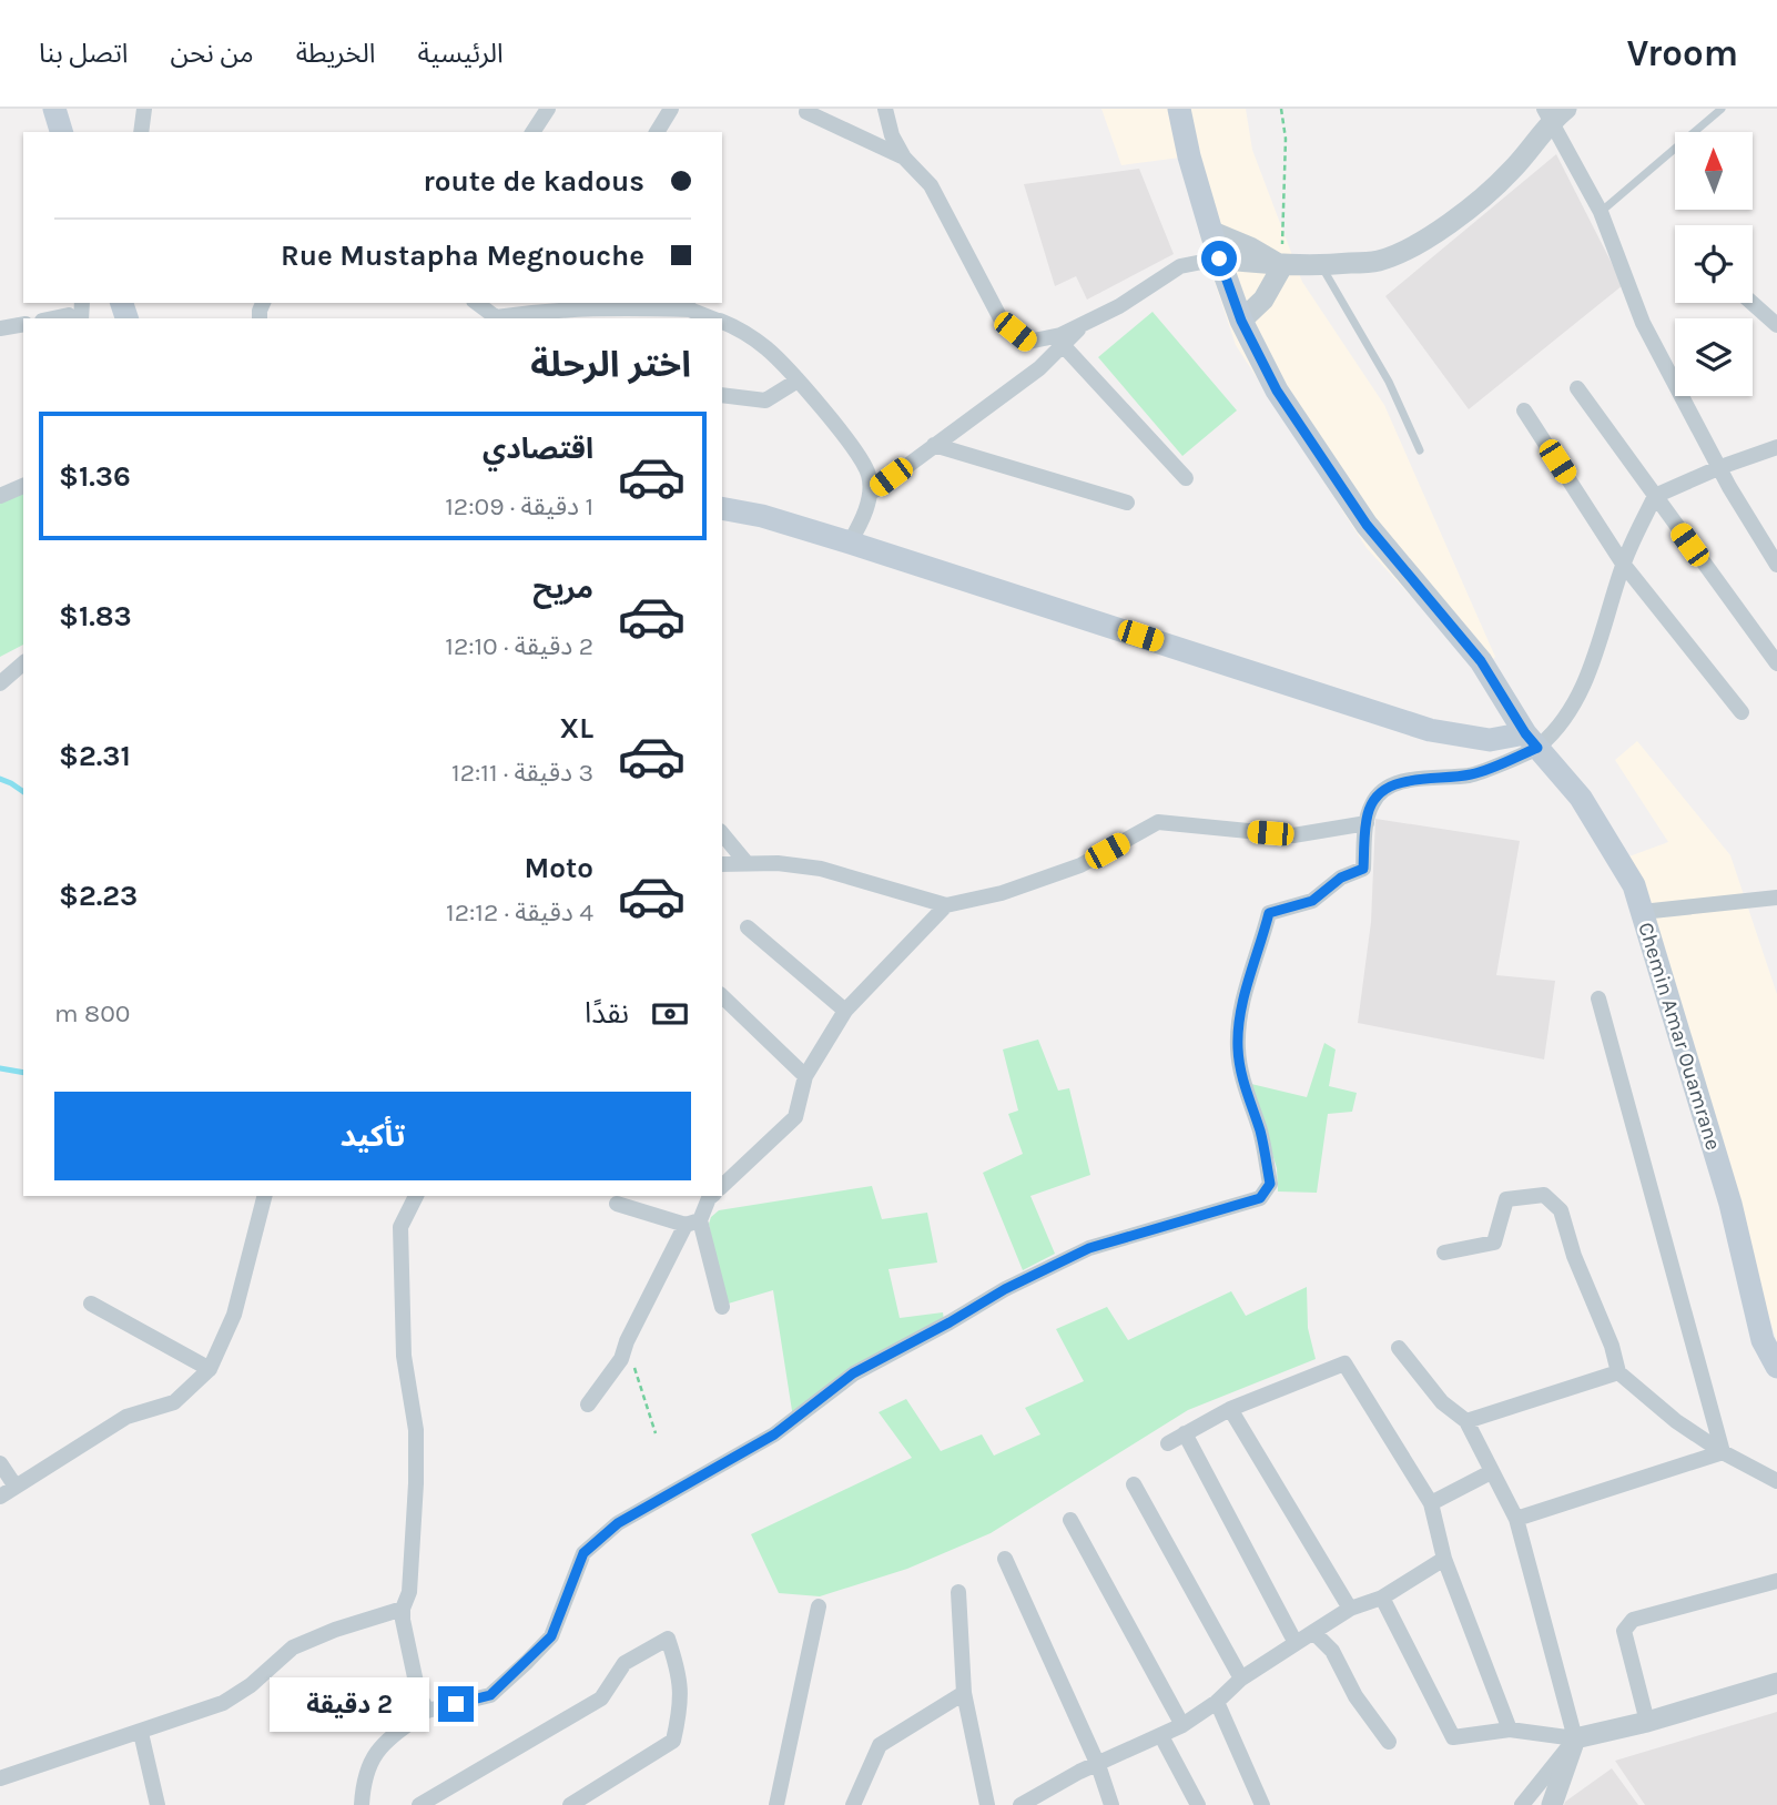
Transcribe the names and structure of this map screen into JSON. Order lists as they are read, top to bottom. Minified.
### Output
{"streets":{"main road":["Chemin Amar Ouamrane"]},"north":"top","page":{"header":"Vroom","nav":["الرئيسية","الخريطة","من نحن","اتصل بنا"],"banner":["route de kadous","Rue Mustapha Megnouche"],"heading":"اختر الرحلة","list":[{"name":"اقتصادي","note":"1 دقيقة · 12:09","value":"$1.36"},{"name":"مريح","note":"2 دقيقة · 12:10","value":"$1.83"},{"name":"XL","note":"3 دقيقة · 12:11","value":"$2.31"},{"name":"Moto","note":"4 دقيقة · 12:12","value":"$2.23"}],"pay":["نقدًا","800 m"],"buttons":"تأكيد","bubble":"2 دقيقة"}}
